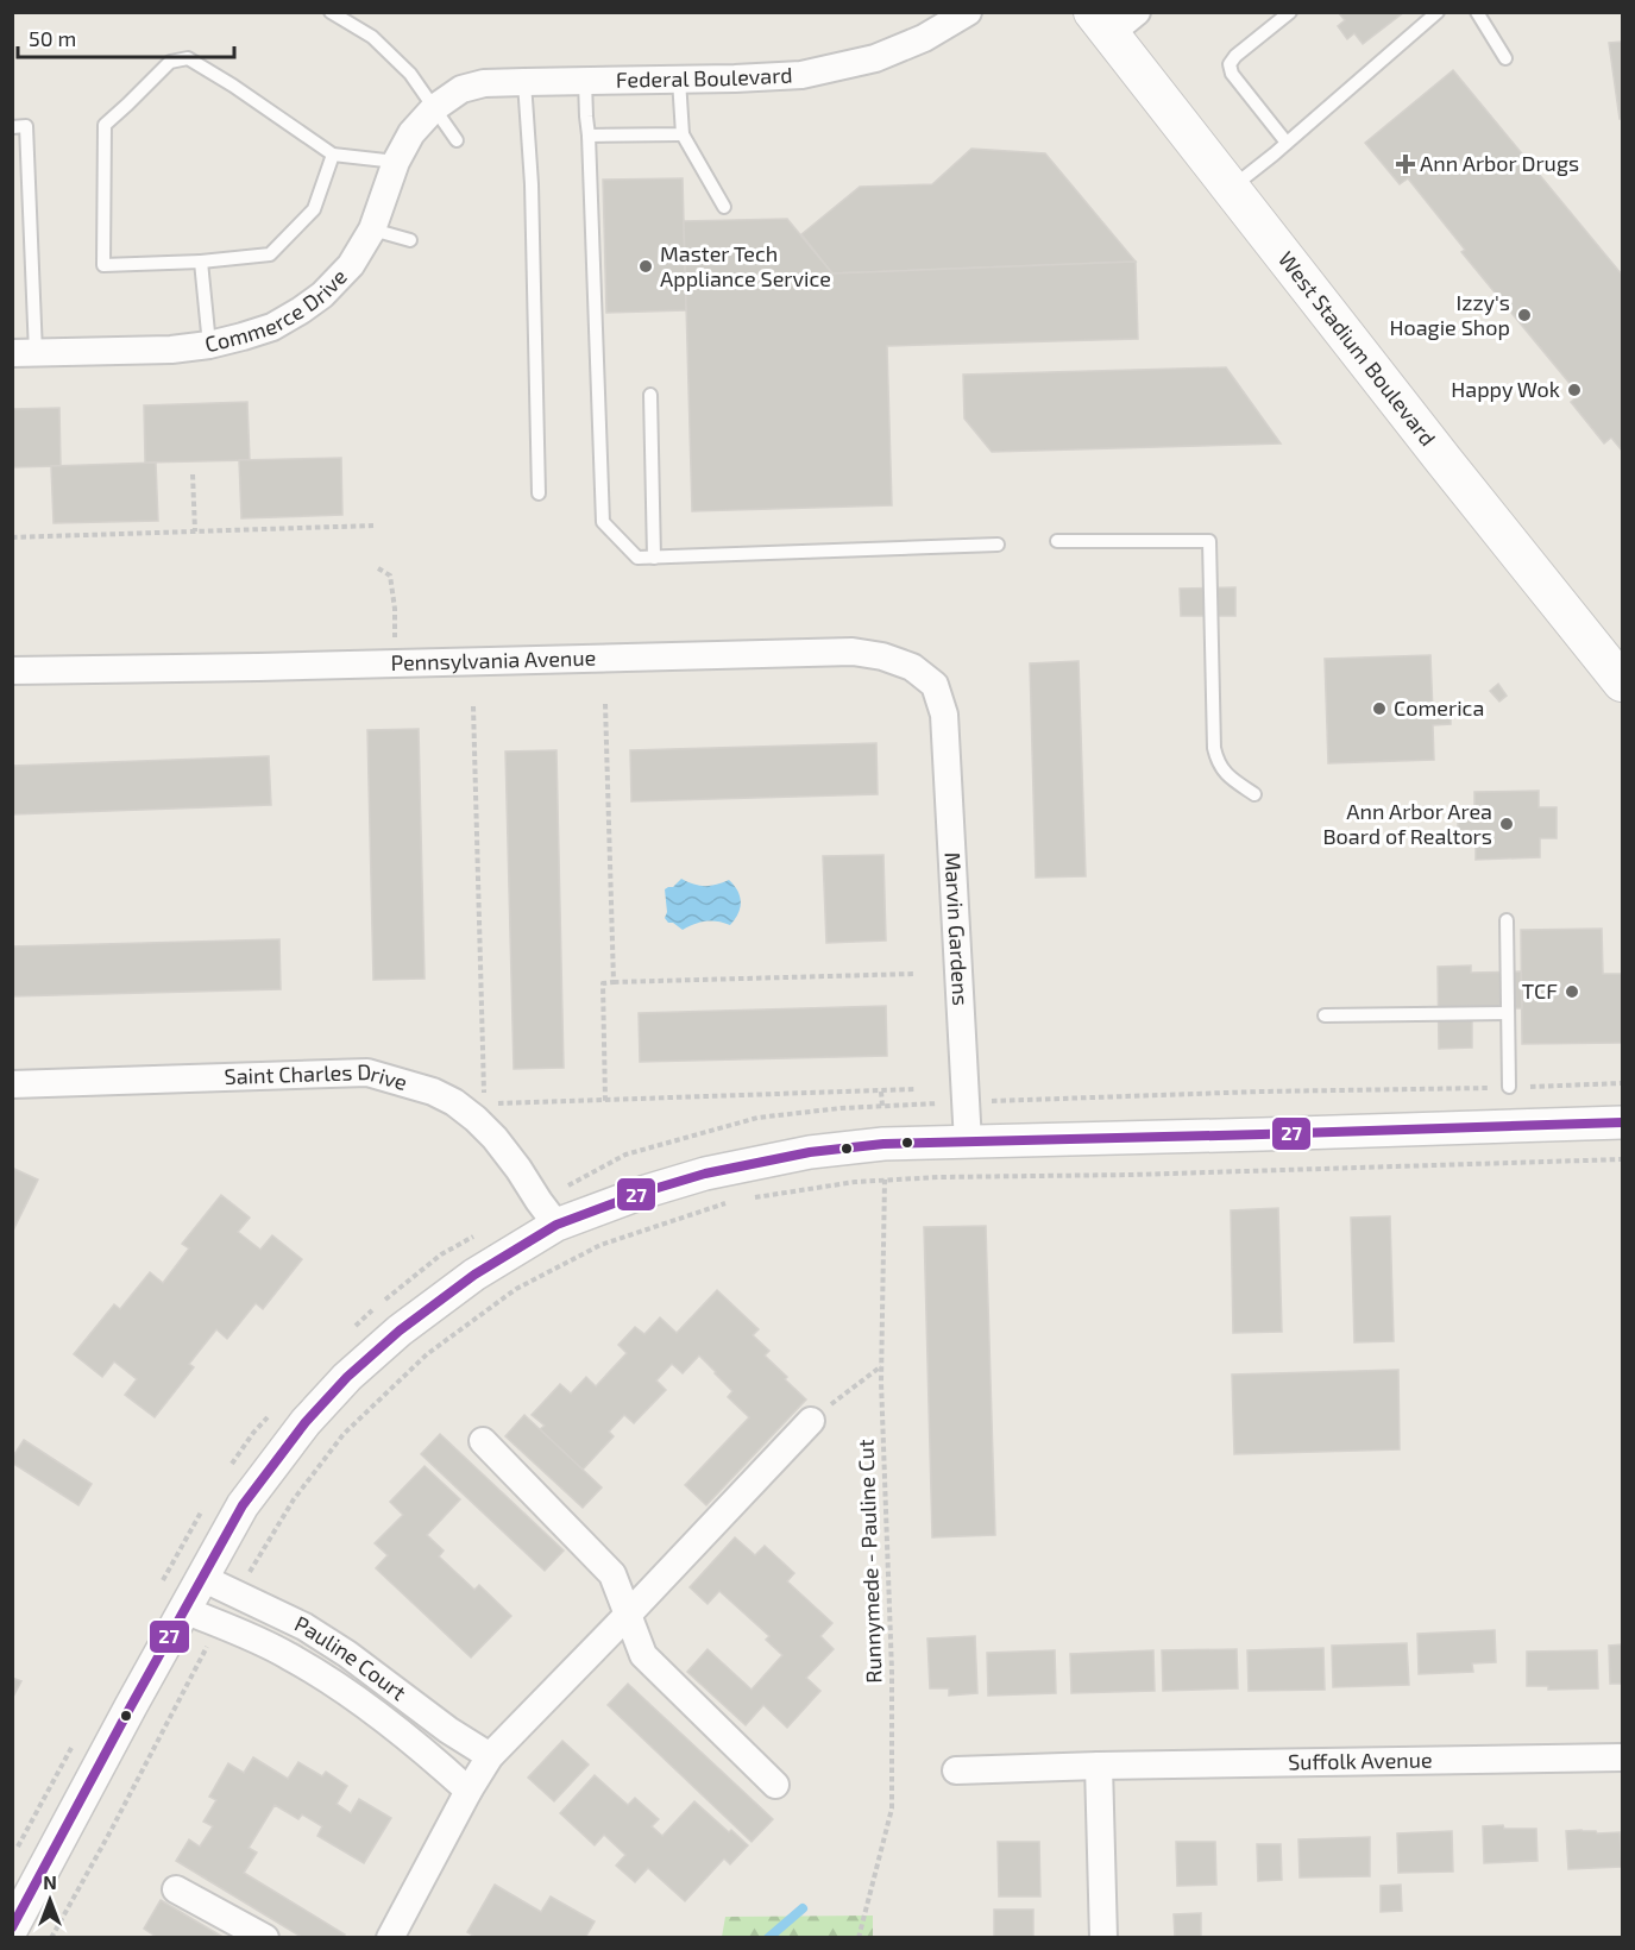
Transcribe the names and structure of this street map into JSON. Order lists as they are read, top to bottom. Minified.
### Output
{"streets":{"main road":["West Stadium Boulevard"],"street":["Federal Boulevard","Commerce Drive","Pennsylvania Avenue","Marvin Gardens","Saint Charles Drive","Pauline Court","Suffolk Avenue"],"path":["Runnymede - Pauline Cut"]},"crossings":[["Federal Boulevard","Commerce Drive"],["Pennsylvania Avenue","Marvin Gardens"]],"places":{"health":["Ann Arbor Drugs"],"other":["Master Tech Appliance Service","Izzy's Hoagie Shop","Happy Wok","Comerica","Ann Arbor Area Board of Realtors","TCF"]},"lines":["transit line 27"],"scale_bar":"50 m","north":"top"}
